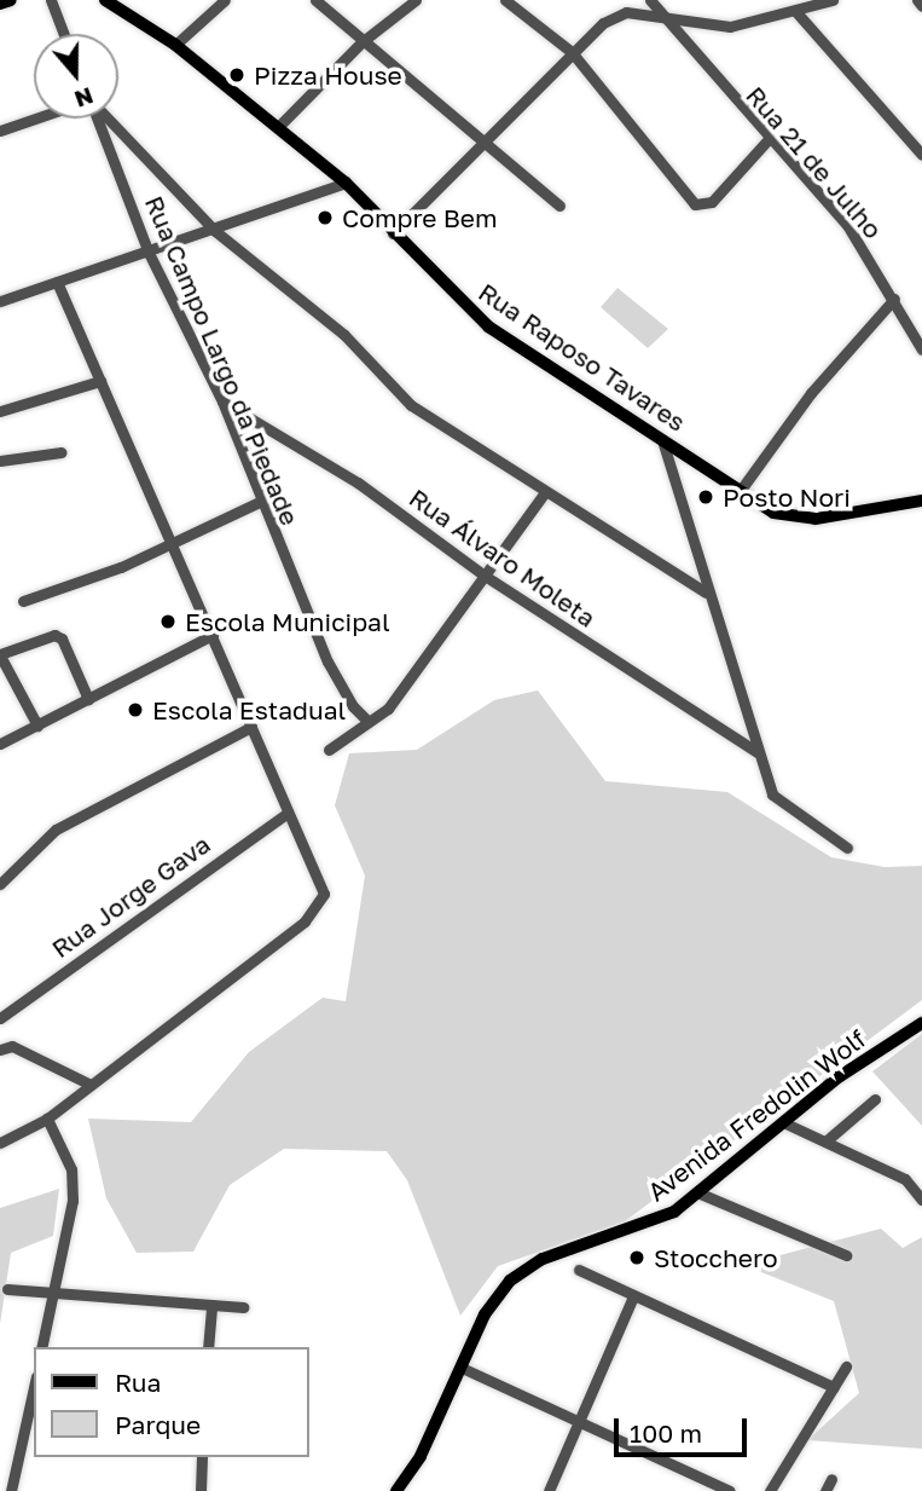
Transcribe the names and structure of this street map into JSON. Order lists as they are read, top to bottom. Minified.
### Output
{"streets":{"main road":["Rua Raposo Tavares","Avenida Fredolin Wolf"],"street":["Rua 21 de Julho","Rua Campo Largo da Piedade","Rua Álvaro Moleta","Rua Jorge Gava"]},"crossings":[["Rua Campo Largo da Piedade","Rua Álvaro Moleta"]],"places":["Pizza House","Compre Bem","Posto Nori","Escola Municipal","Escola Estadual","Stocchero"],"legend":["Rua","Parque"],"scale_bar":"100 m","north":"bottom"}
